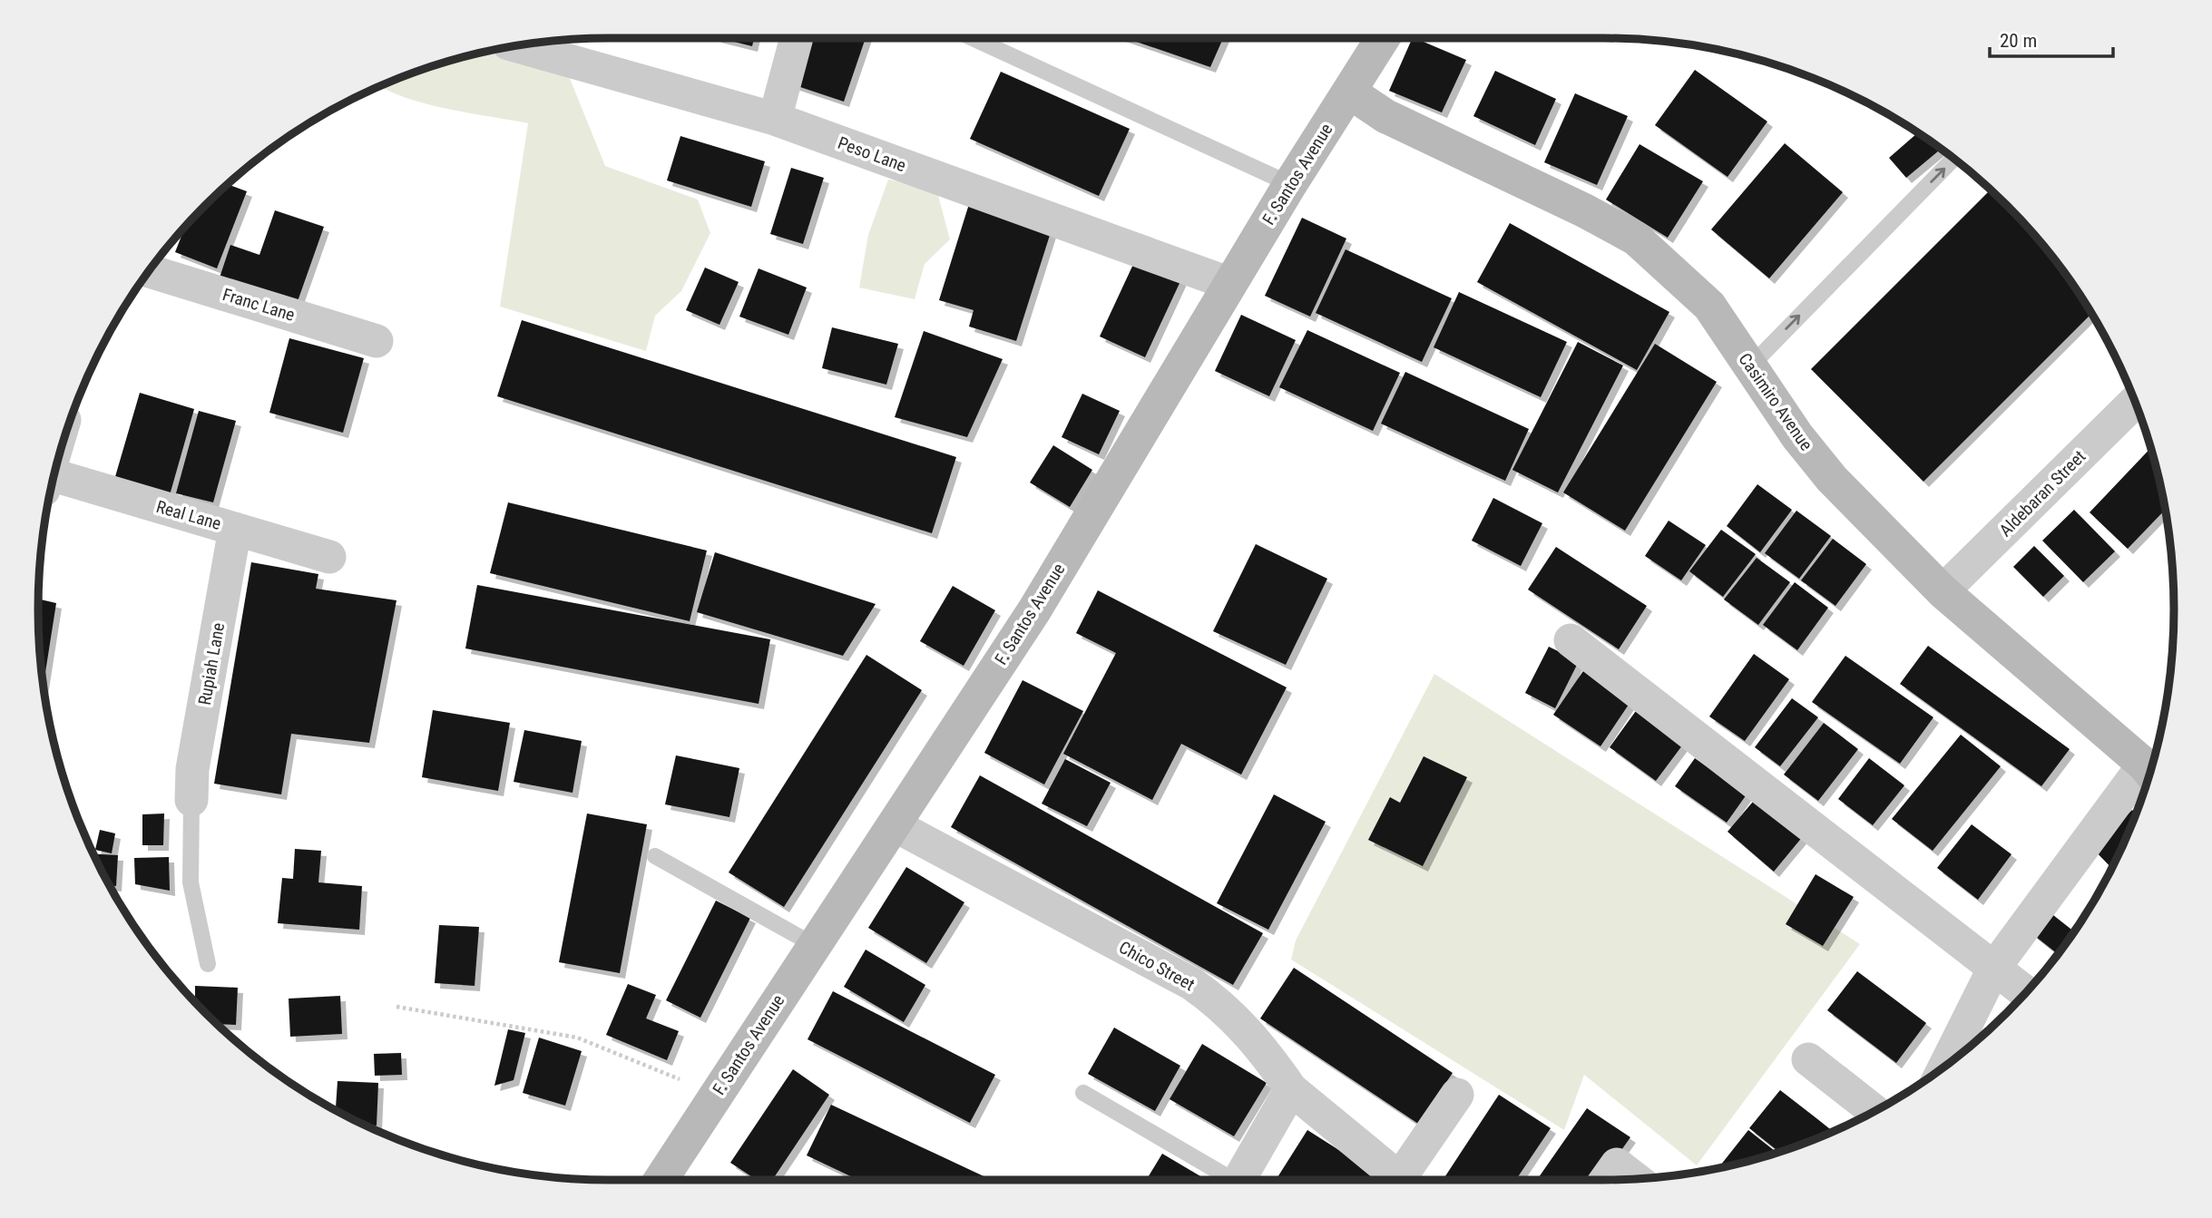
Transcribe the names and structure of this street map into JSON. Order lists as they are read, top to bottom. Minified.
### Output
{"streets":{"street":["Peso Lane","F. Santos Avenue","Franc Lane","Casimiro Avenue","Aldebaran Street","Real Lane","Rupiah Lane","Chico Street"]},"crossings":[["Peso Lane","F. Santos Avenue"],["F. Santos Avenue","Casimiro Avenue"],["F. Santos Avenue","Chico Street"],["Casimiro Avenue","Aldebaran Street"],["Real Lane","Rupiah Lane"]],"scale_bar":"20 m"}
